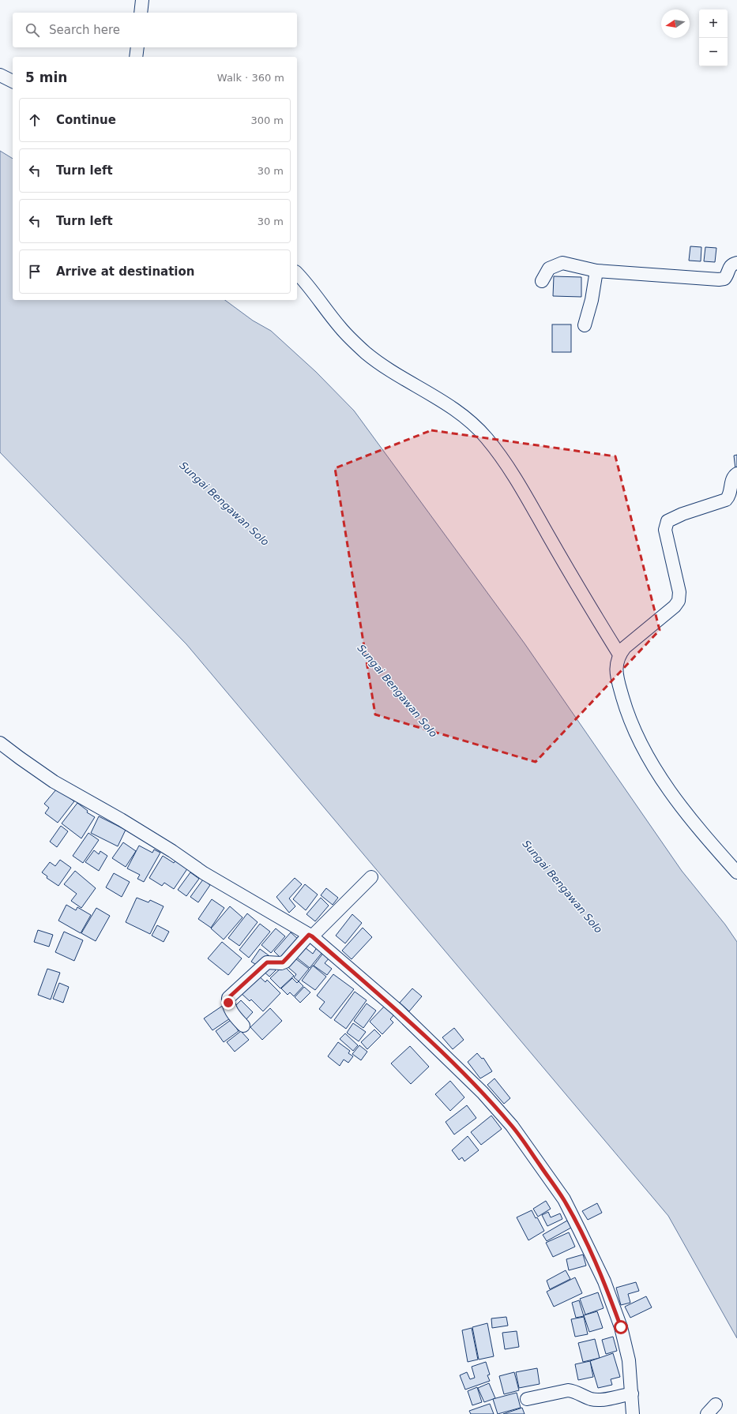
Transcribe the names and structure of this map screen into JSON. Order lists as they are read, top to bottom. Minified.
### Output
{"water":["Sungai Bengawan Solo"],"north":"left","page":{"map_buttons":["+","−"],"search":"Search here","heading":["5 min","Walk · 360 m"],"list":[["Continue","300 m"],["Turn left","30 m"],["Turn left","30 m"],"Arrive at destination"]}}
